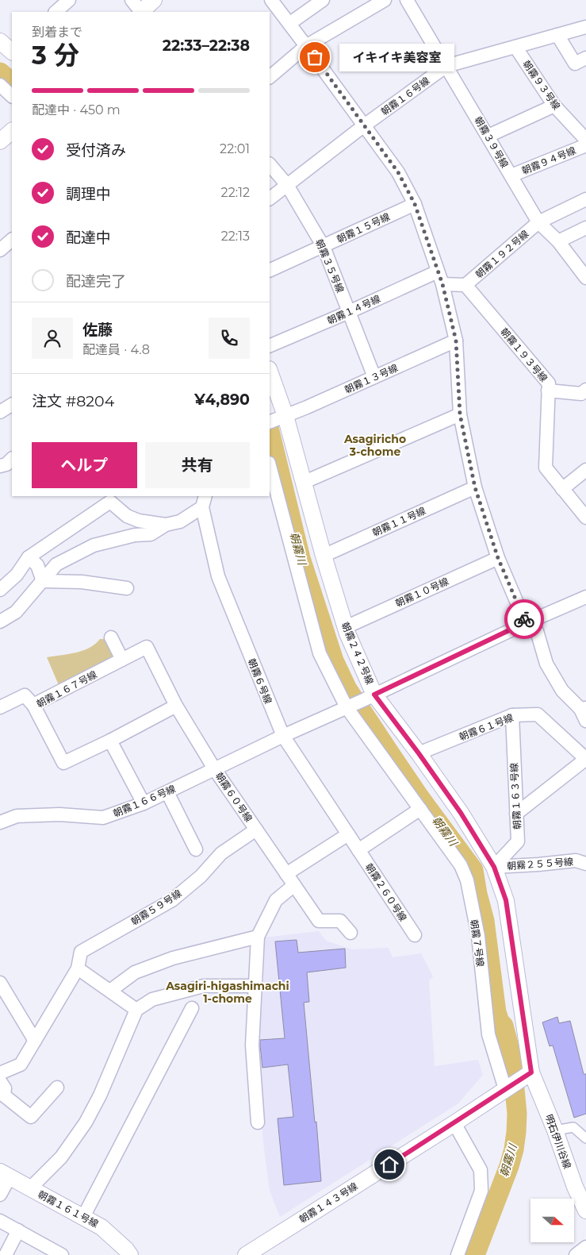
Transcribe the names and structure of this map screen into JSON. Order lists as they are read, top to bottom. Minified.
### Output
{"streets":{"street":["朝霧９３号線","朝霧１６号線","朝霧３９号線","朝霧９４号線","朝霧１５号線","朝霧１９２号線","朝霧３５号線","朝霧１４号線","朝霧１９３号線","朝霧１３号線","朝霧１１号線","朝霧１０号線","朝霧２４２号線","朝霧６号線","朝霧１６７号線","朝霧６１号線","朝霧１６３号線","朝霧６０号線","朝霧１６６号線","朝霧２５５号線","朝霧２６０号線","朝霧５９号線","朝霧７号線","明石伊川谷線","朝霧１４３号線","朝霧１６１号線"]},"crossings":[["朝霧９３号線","朝霧１６号線"],["朝霧９３号線","朝霧９４号線"],["朝霧１６号線","朝霧３９号線"],["朝霧１６号線","朝霧３５号線"],["朝霧３９号線","朝霧９４号線"],["朝霧３９号線","朝霧１９２号線"],["朝霧１５号線","朝霧３５号線"],["朝霧１９２号線","朝霧１９３号線"],["朝霧３５号線","朝霧１４号線"],["朝霧３５号線","朝霧１３号線"],["朝霧１３号線","朝霧２４２号線"],["朝霧１１号線","朝霧２４２号線"],["朝霧１０号線","朝霧２４２号線"],["朝霧２４２号線","朝霧６１号線"],["朝霧２４２号線","朝霧１６３号線"],["朝霧２４２号線","朝霧６０号線"],["朝霧２４２号線","朝霧２５５号線"],["朝霧２４２号線","明石伊川谷線"],["朝霧２４２号線","朝霧１４３号線"],["朝霧６号線","朝霧６０号線"],["朝霧６号線","朝霧２６０号線"],["朝霧１６７号線","朝霧６０号線"],["朝霧１６７号線","朝霧１６６号線"],["朝霧６１号線","朝霧１６３号線"],["朝霧１６３号線","朝霧２５５号線"],["朝霧６０号線","朝霧１６６号線"],["朝霧６０号線","朝霧５９号線"],["朝霧６０号線","朝霧７号線"],["朝霧７号線","朝霧１４３号線"],["明石伊川谷線","朝霧１４３号線"]],"districts":["Asagiricho 3-chome","Asagiri-higashimachi 1-chome"],"water":["朝霧川"],"places":["イキイキ美容室"],"north":"right","page":{"heading":["3 分","到着まで","22:33–22:38"],"panel":["佐藤","配達員 · 4.8","注文 #8204","¥4,890"],"bubble":"イキイキ美容室","bar":"配達中 · 450 m","list":[["受付済み","22:01"],["調理中","22:12"],["配達中","22:13"],"配達完了"],"buttons":["ヘルプ","共有"]}}
